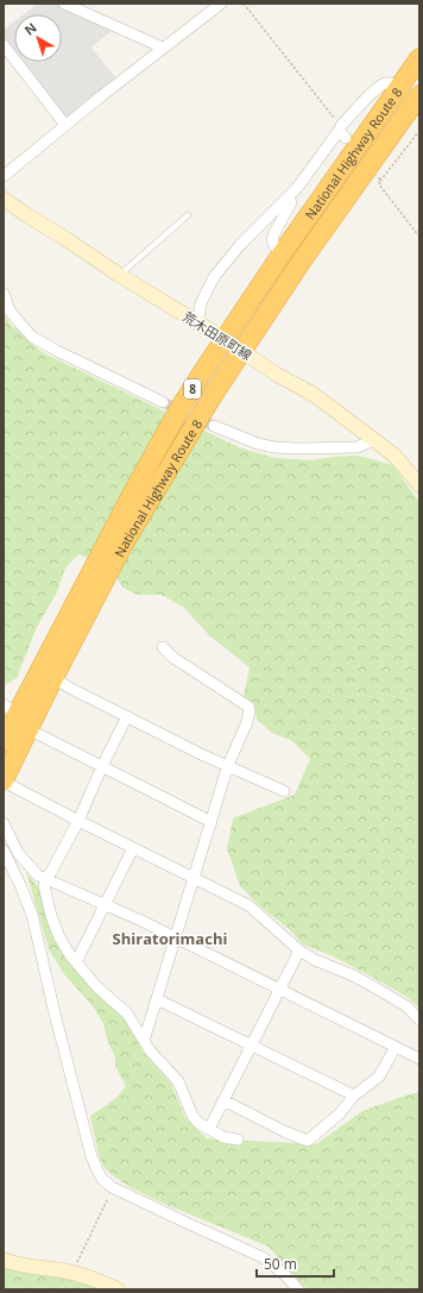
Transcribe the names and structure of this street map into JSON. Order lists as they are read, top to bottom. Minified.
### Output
{"streets":{"highway":["National Highway Route 8","8"],"main road":["荒木田原町線"]},"crossings":[["National Highway Route 8","荒木田原町線"]],"districts":["Shiratorimachi"],"scale_bar":"50 m","north":"top left"}
